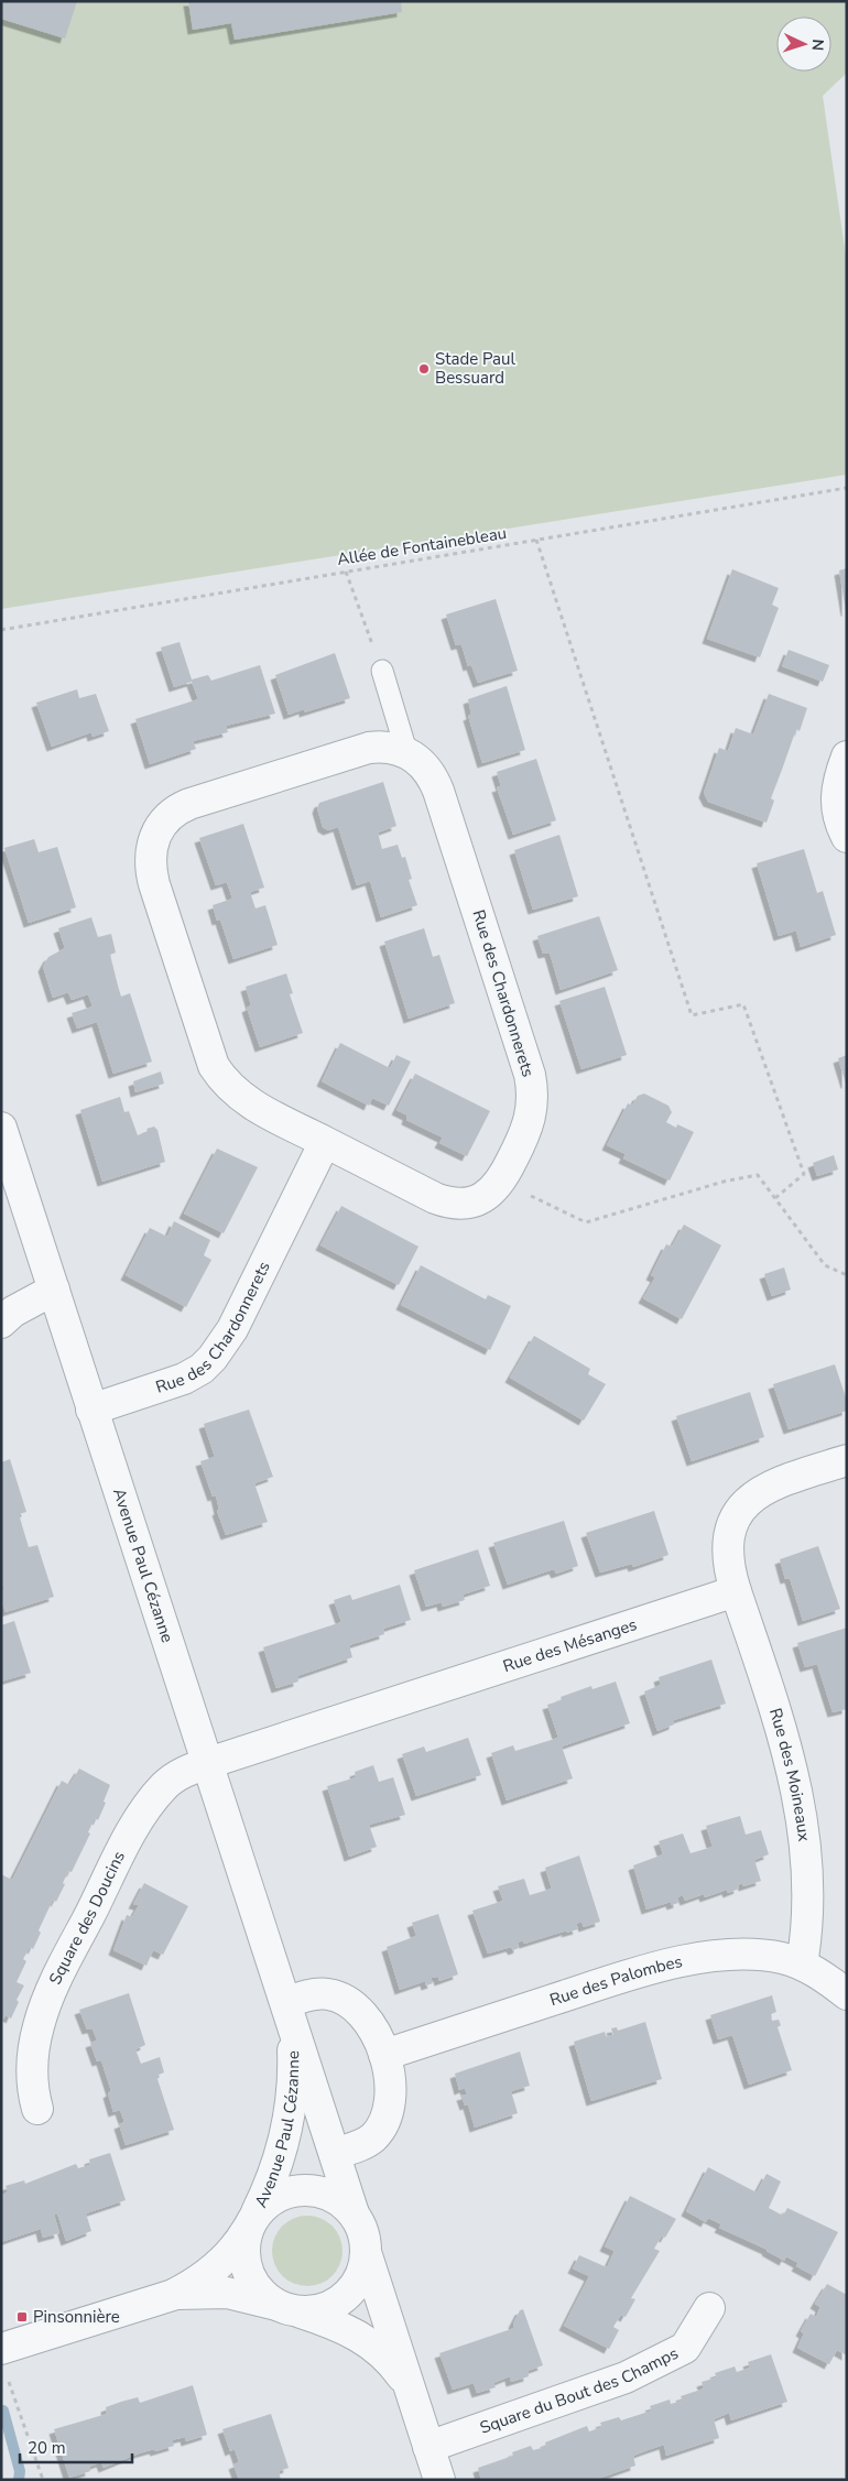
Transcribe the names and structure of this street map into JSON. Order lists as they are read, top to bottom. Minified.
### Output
{"streets":{"street":["Rue des Chardonnerets","Avenue Paul Cézanne","Rue des Mésanges","Rue des Moineaux","Square des Doucins","Rue des Palombes","Square du Bout des Champs"],"path":["Allée de Fontainebleau"]},"crossings":[["Rue des Chardonnerets","Avenue Paul Cézanne"],["Avenue Paul Cézanne","Rue des Mésanges"],["Avenue Paul Cézanne","Square des Doucins"],["Rue des Mésanges","Rue des Moineaux"],["Rue des Mésanges","Square des Doucins"],["Rue des Moineaux","Rue des Palombes"]],"places":{"other":["Stade Paul Bessuard"],"transit":["Pinsonnière"]},"scale_bar":"20 m","north":"right"}
